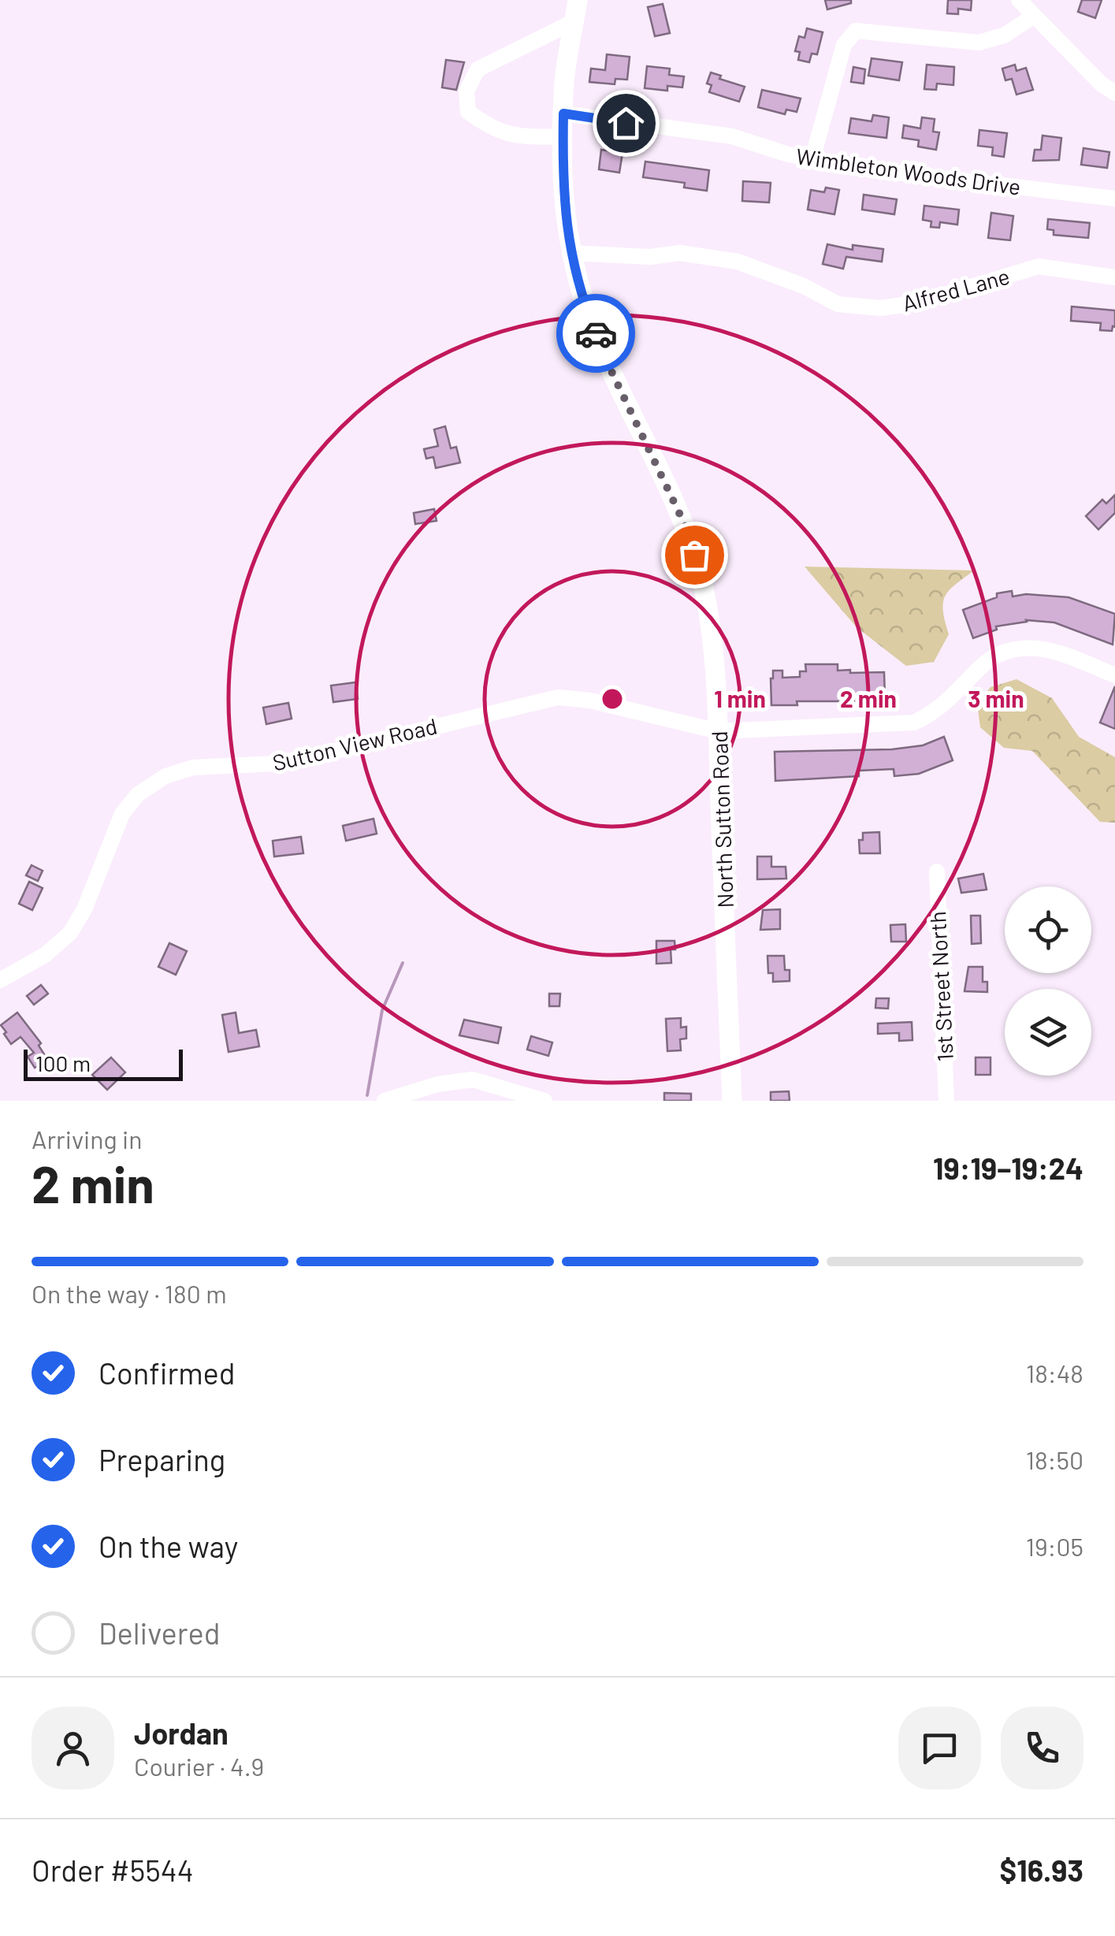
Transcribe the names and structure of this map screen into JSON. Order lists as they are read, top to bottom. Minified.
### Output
{"streets":{"main road":["North Sutton Road"],"street":["Wimbleton Woods Drive","Alfred Lane","Sutton View Road","1st Street North"]},"crossings":[["Wimbleton Woods Drive","North Sutton Road"],["Alfred Lane","North Sutton Road"],["Sutton View Road","North Sutton Road"]],"scale_bar":"100 m","page":{"scale":"100 m","heading":["2 min","Arriving in","19:19–19:24"],"panel":["Jordan","Courier · 4.9","Order #5544","$16.93"],"bar":"On the way · 180 m","list":[["Confirmed","18:48"],["Preparing","18:50"],["On the way","19:05"],"Delivered"]},"rings":["1 min","2 min","3 min"]}
